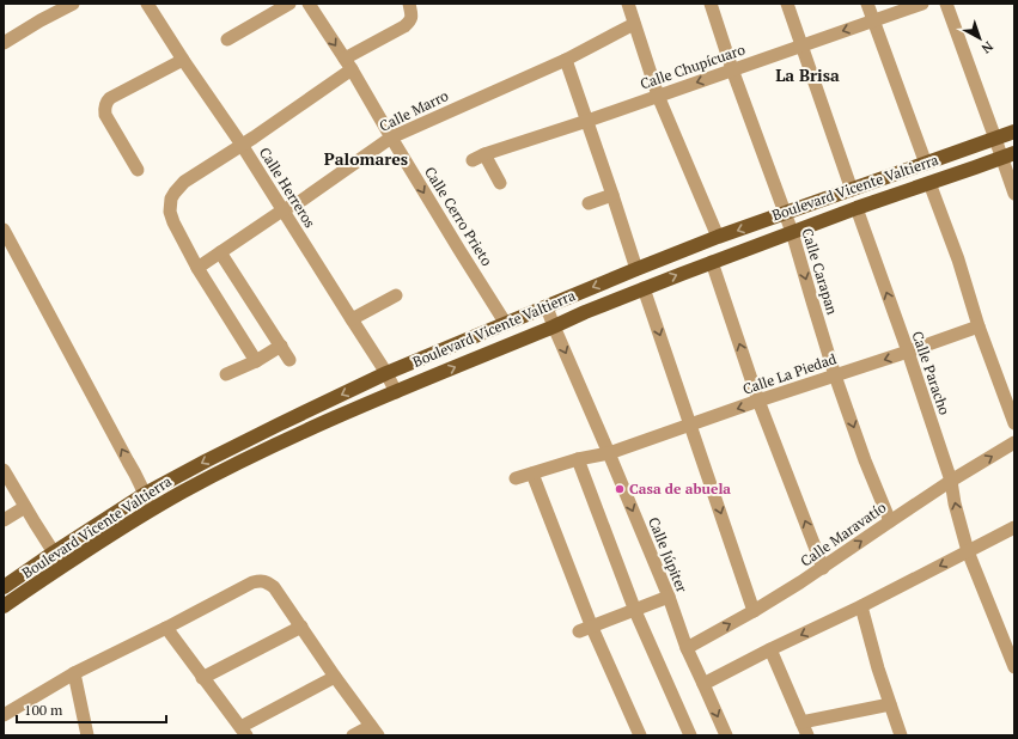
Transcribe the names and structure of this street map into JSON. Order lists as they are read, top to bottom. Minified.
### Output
{"streets":{"main road":["Boulevard Vicente Valtierra"],"street":["Calle Chupícuaro","Calle Marro","Calle Herreros","Calle Cerro Prieto","Calle Carapan","Calle Paracho","Calle La Piedad","Calle Maravatío","Calle Júpiter"]},"crossings":[["Calle Chupícuaro","Calle Carapan"],["Calle Marro","Calle Herreros"],["Calle Marro","Calle Cerro Prieto"],["Calle Herreros","Boulevard Vicente Valtierra"],["Boulevard Vicente Valtierra","Calle Cerro Prieto"],["Boulevard Vicente Valtierra","Calle Carapan"],["Boulevard Vicente Valtierra","Calle Paracho"],["Boulevard Vicente Valtierra","Calle Júpiter"],["Calle Carapan","Calle La Piedad"],["Calle Carapan","Calle Maravatío"],["Calle Paracho","Calle La Piedad"],["Calle Paracho","Calle Maravatío"],["Calle La Piedad","Calle Júpiter"],["Calle Maravatío","Calle Júpiter"]],"one_way":["Calle Cerro Prieto"],"districts":["La Brisa","Palomares"],"places":["Casa de abuela"],"scale_bar":"100 m","north":"bottom right"}
